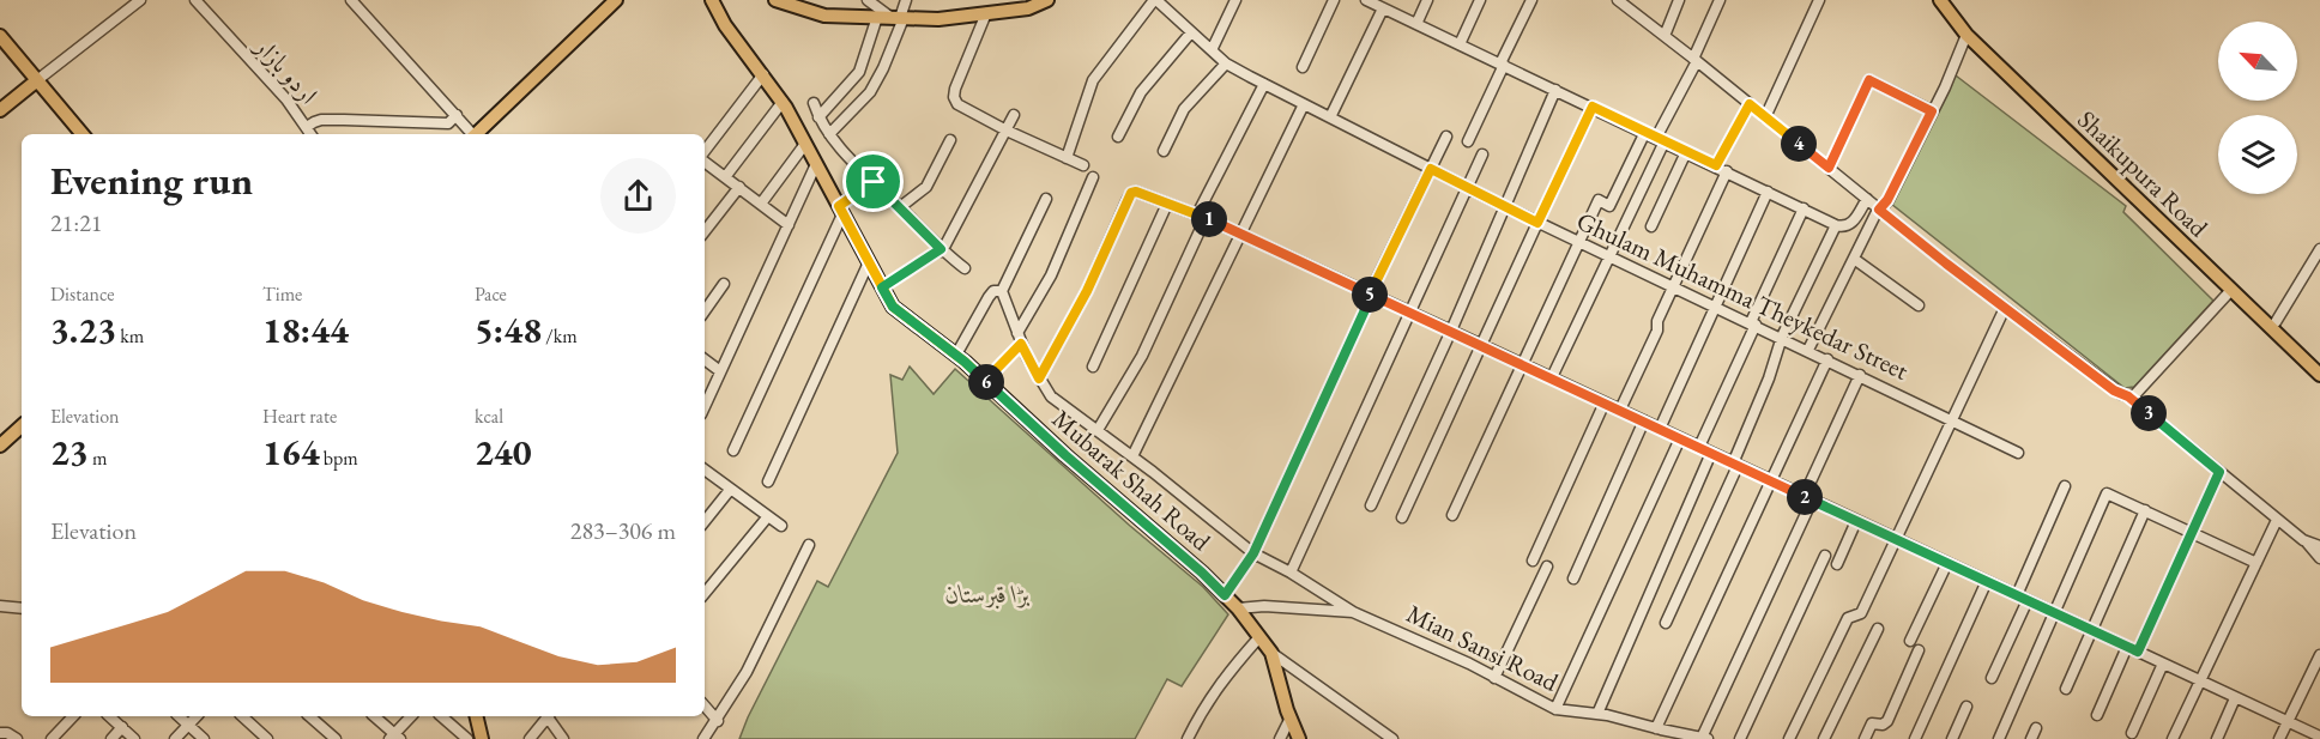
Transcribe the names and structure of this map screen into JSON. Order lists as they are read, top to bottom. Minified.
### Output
{"streets":{"main road":["Shaikupura Road","Mubarak Shah Road"],"street":["اردو بازار","Ghulam Muhamma Theykedar Street","Mian Sansi Road"]},"crossings":[["Mubarak Shah Road","Mian Sansi Road"]],"parks":["بڑا قبرستان"],"north":"top left","page":{"pins":["4","1","5","6","3","2"],"heading":["Evening run","21:21"],"stats":[["Distance","3.23 km"],["Time","18:44"],["Pace","5:48 /km"],["Elevation","23 m"],["Heart rate","164 bpm"],["kcal","240"]],"chart":["Elevation","283–306 m"]}}
